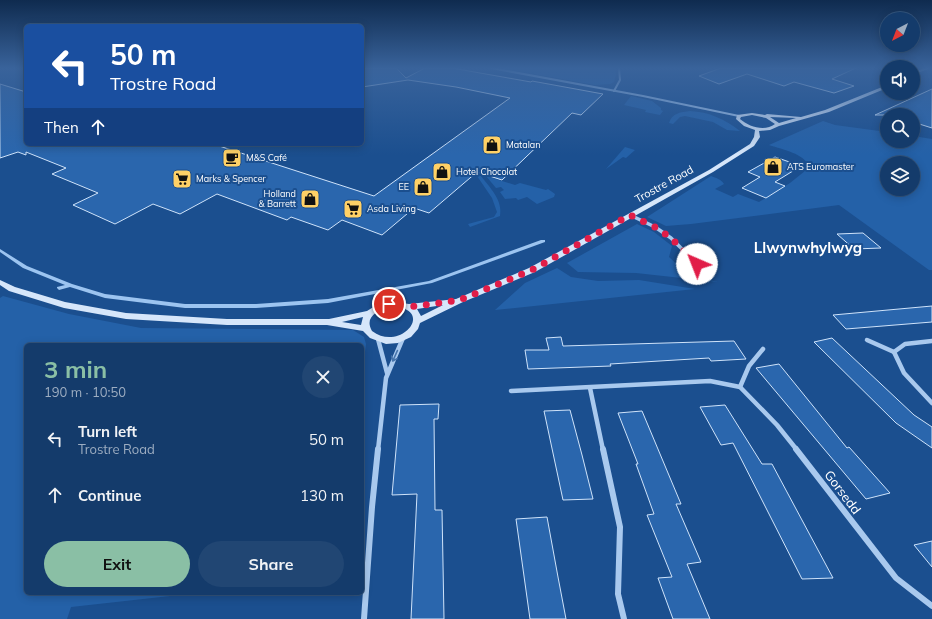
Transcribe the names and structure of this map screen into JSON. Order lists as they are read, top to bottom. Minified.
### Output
{"streets":{"main road":["Trostre Road"],"street":["Gorsedd"]},"districts":["Llwynwhylwyg"],"places":{"shop":["Matalan","ATS Euromaster","Hotel Chocolat","EE","Holland & Barrett"],"cafe":["M&S Café"],"supermarket":["Marks & Spencer","Asda Living"]},"north":"bottom left","page":{"turn":["50 m","Trostre Road"],"then":"Then","heading":["3 min","190 m · 10:50"],"list":[{"name":"Turn left","note":"Trostre Road","value":"50 m"},{"name":"Continue","value":"130 m"}],"buttons":["Exit","Share"]}}
